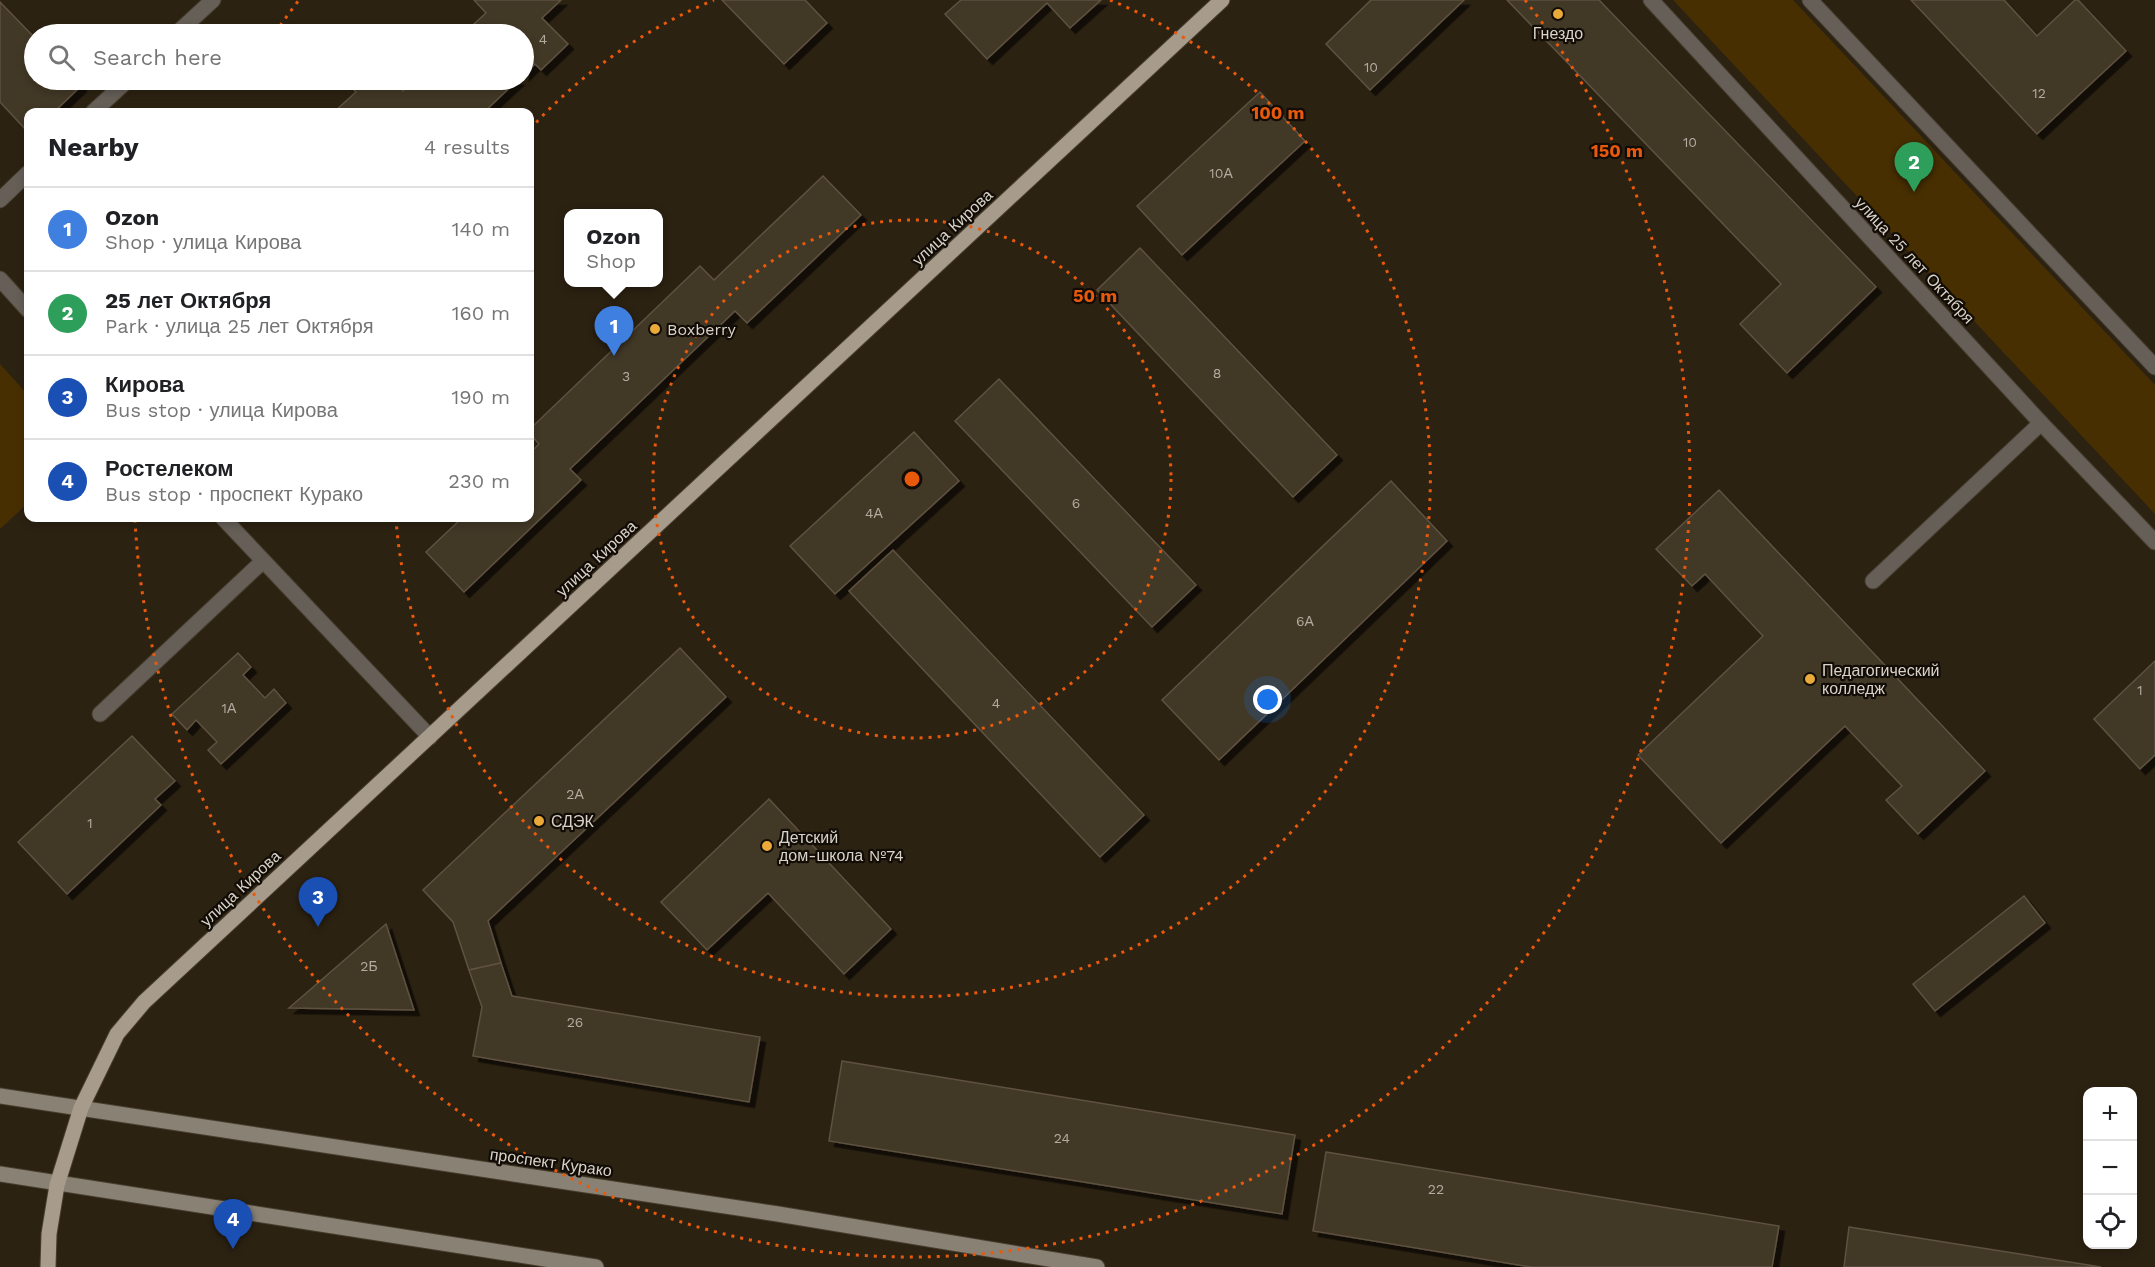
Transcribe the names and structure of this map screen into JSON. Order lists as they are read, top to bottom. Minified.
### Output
{"streets":{"main road":["улица Кирова","проспект Курако"],"street":["улица 25 лет Октября"]},"crossings":[["улица Кирова","проспект Курако"]],"places":["Гнездо","Boxberry","Педагогический колледж","СДЭК","Детский дом-школа №74"],"house_numbers":["4","10","12","10","10А","8","3","6","4А","6А","1","4","1А","2А","1","2Б","26","24","22"],"page":{"search":"Search here","heading":["Nearby","4 results"],"pins":["2","1","3","4"],"list":[{"mark":"1","name":"Ozon","note":"Shop · улица Кирова","value":"140 m"},{"mark":"2","name":"25 лет Октября","note":"Park · улица 25 лет Октября","value":"160 m"},{"mark":"3","name":"Кирова","note":"Bus stop · улица Кирова","value":"190 m"},{"mark":"4","name":"Ростелеком","note":"Bus stop · проспект Курако","value":"230 m"}],"popup":["Ozon","Shop"],"map_buttons":["+","−"]},"rings":["100 m","150 m","50 m"]}
